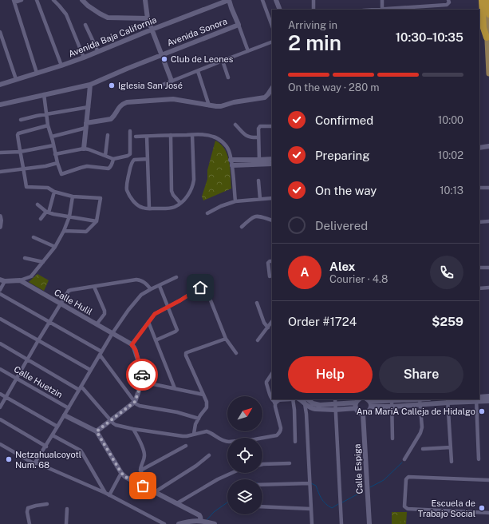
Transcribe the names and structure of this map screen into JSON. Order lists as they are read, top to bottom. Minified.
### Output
{"streets":{"street":["Avenida Sonora","Avenida Baja California","Calle Hulil","Calle Huetzin","Calle Espiga"]},"places":["Club de Leones","Iglesia San José","Ana MariA Calleja de Hidalgo","Netzahualcoyotl Num. 68","Escuela de Trabajo Social"],"north":"top right","page":{"heading":["2 min","Arriving in","10:30–10:35"],"panel":["Alex","Courier · 4.8","Order #1724","$259"],"bar":"On the way · 280 m","list":[["Confirmed","10:00"],["Preparing","10:02"],["On the way","10:13"],"Delivered"],"round":"A","buttons":["Help","Share"]}}
